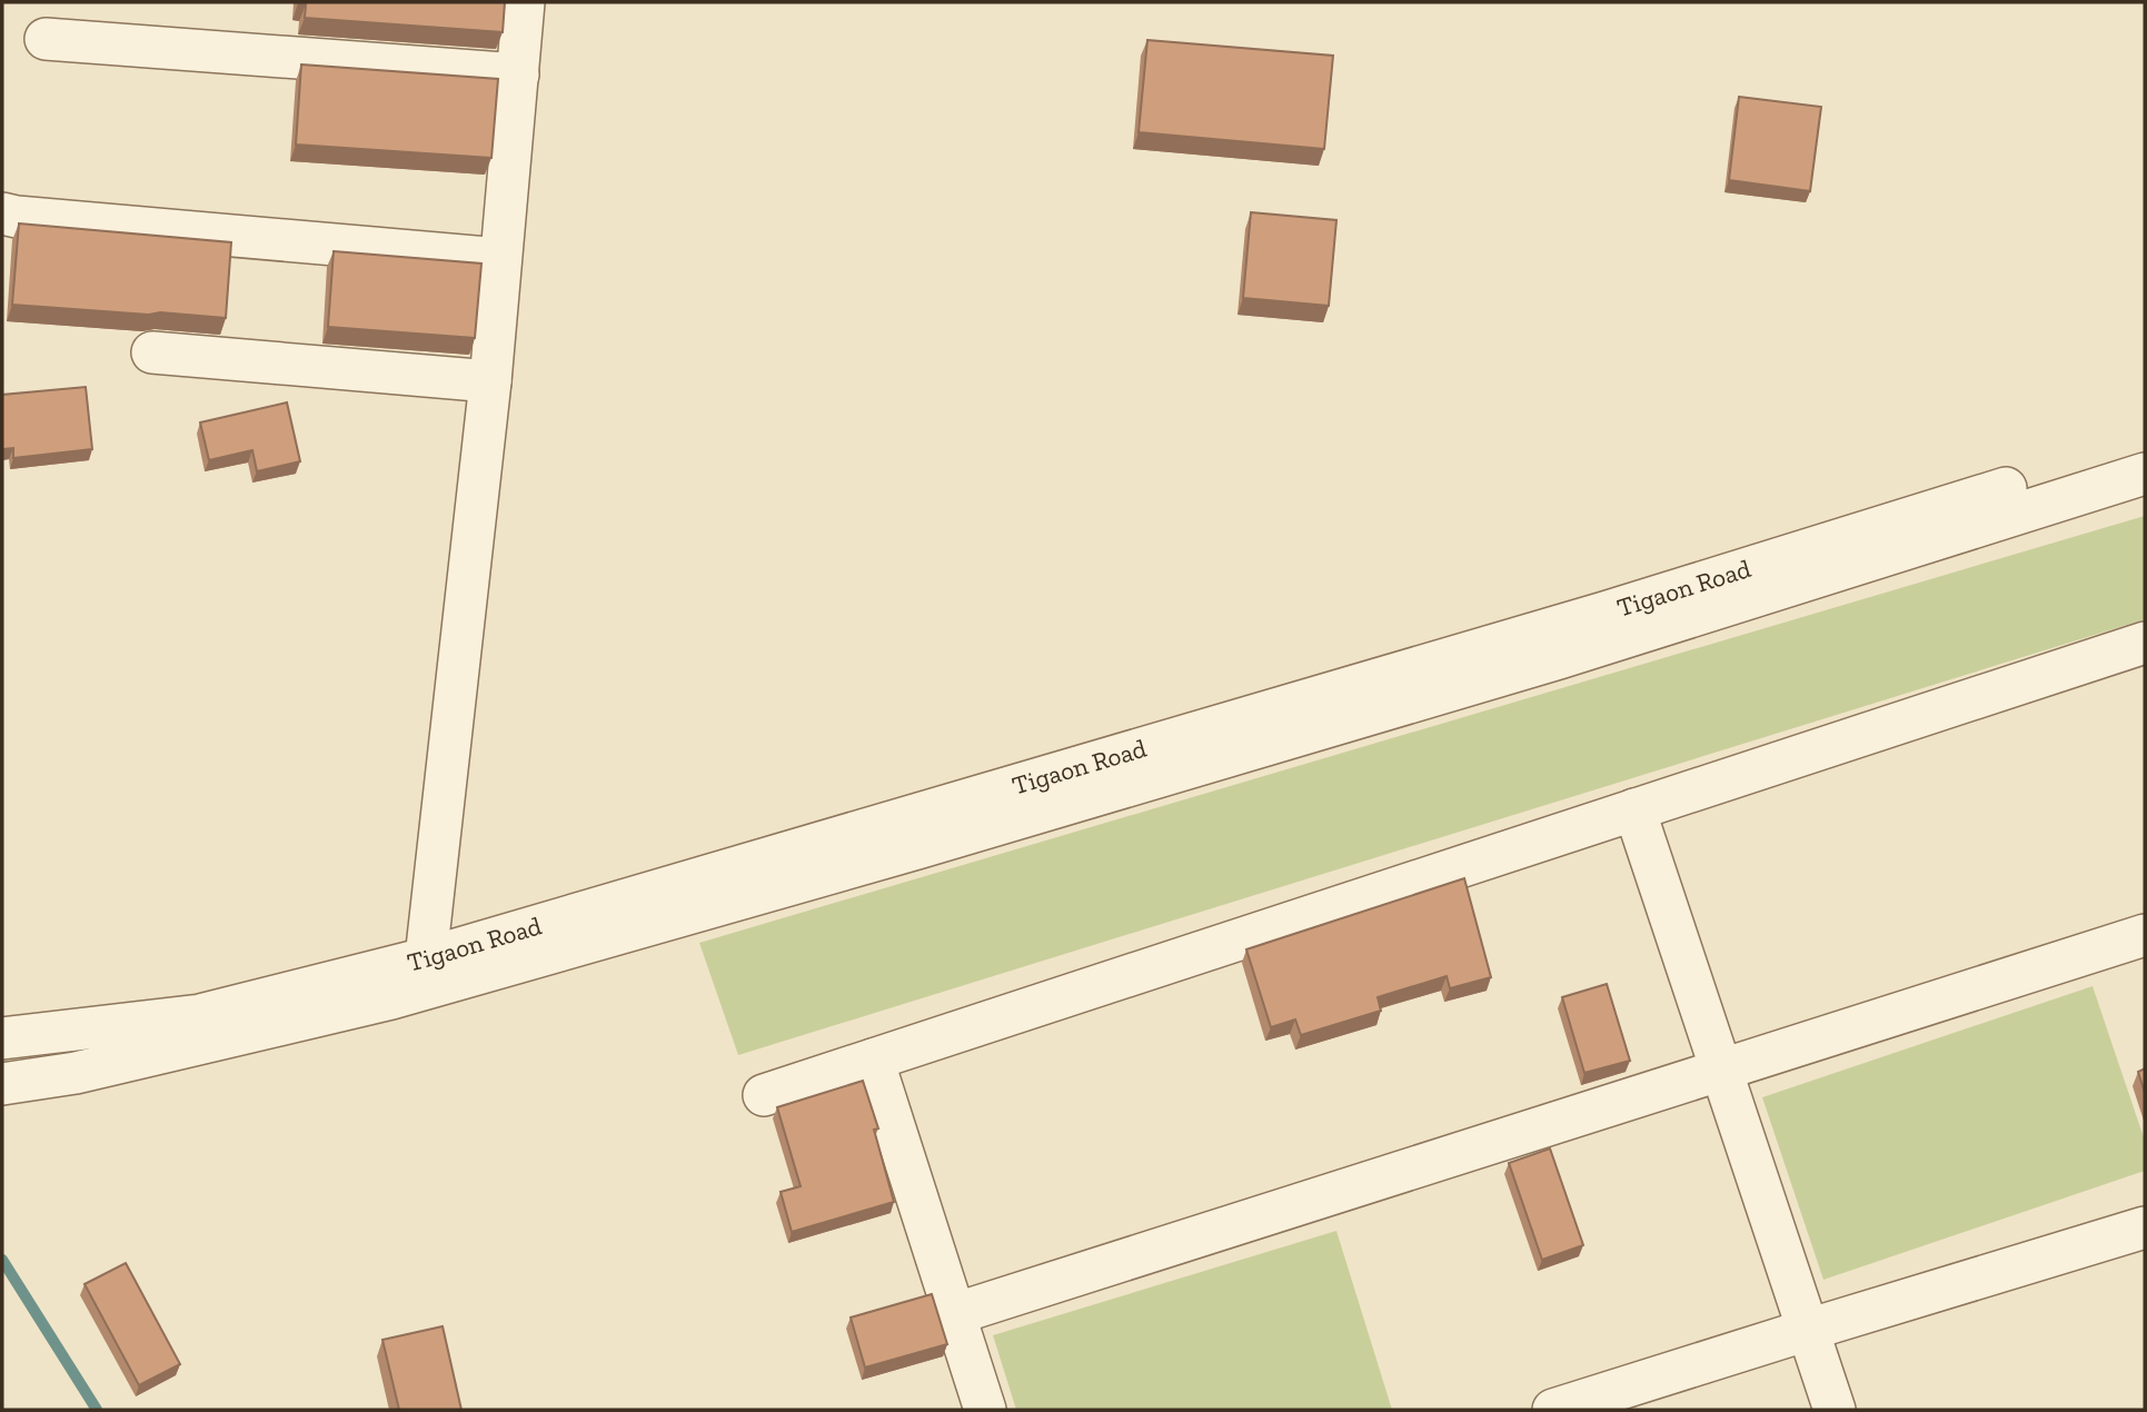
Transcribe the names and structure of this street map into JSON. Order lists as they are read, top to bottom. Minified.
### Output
{"streets":{"street":["Tigaon Road"]}}
